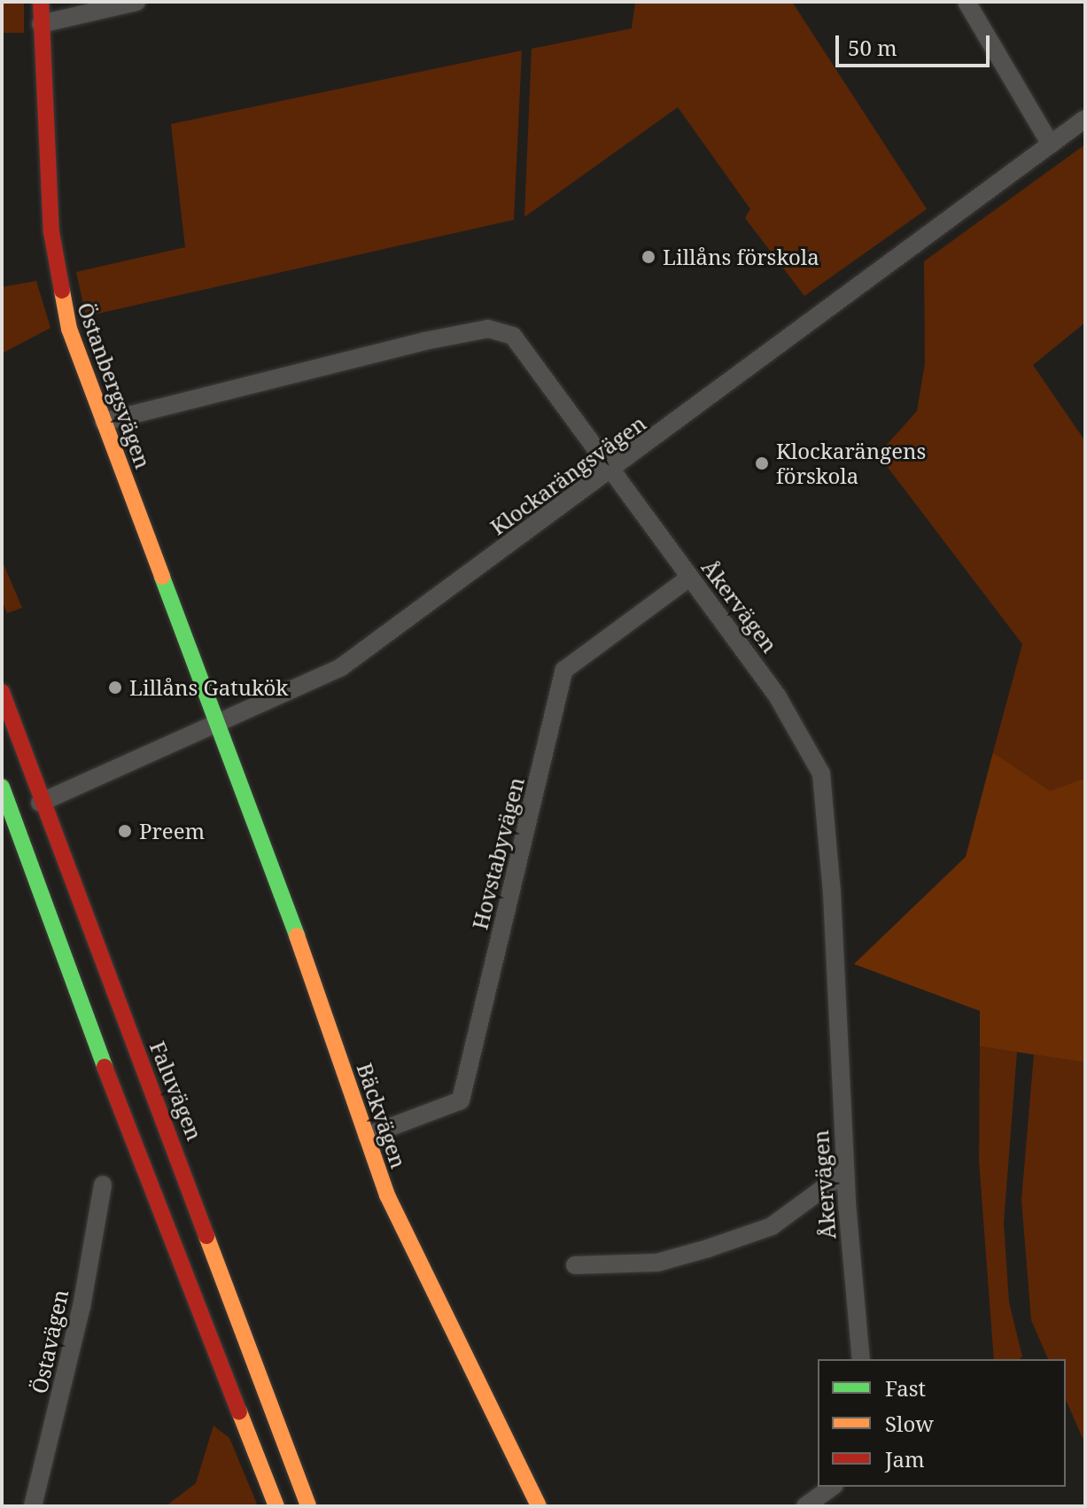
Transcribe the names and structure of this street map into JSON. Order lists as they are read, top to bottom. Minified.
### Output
{"streets":{"main road":["Östanbergsvägen","Faluvägen","Bäckvägen"],"street":["Klockarängsvägen","Åkervägen","Hovstabyvägen","Östavägen"]},"crossings":[["Östanbergsvägen","Klockarängsvägen"],["Östanbergsvägen","Åkervägen"],["Östanbergsvägen","Bäckvägen"],["Klockarängsvägen","Åkervägen"],["Klockarängsvägen","Faluvägen"],["Klockarängsvägen","Bäckvägen"],["Åkervägen","Hovstabyvägen"],["Hovstabyvägen","Bäckvägen"]],"places":["Lillåns förskola","Klockarängens förskola","Lillåns Gatukök","Preem"],"legend":["Fast","Slow","Jam"],"scale_bar":"50 m"}
